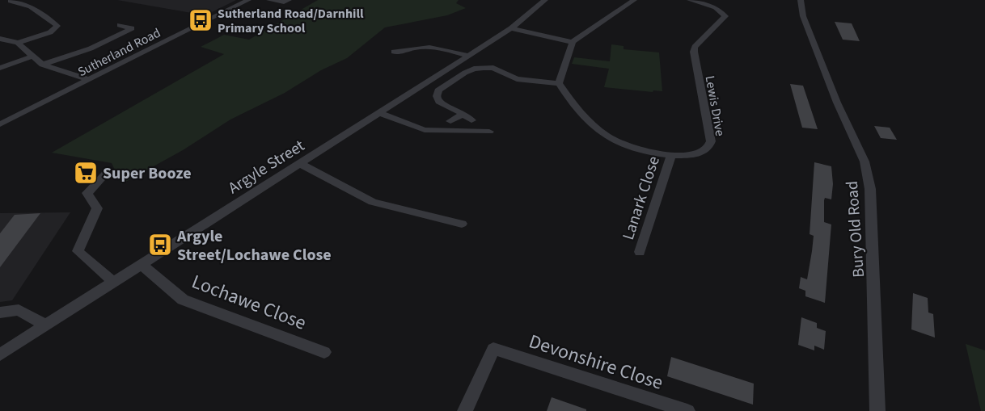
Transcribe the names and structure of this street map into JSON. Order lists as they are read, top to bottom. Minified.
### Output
{"streets":{"street":["Sutherland Road","Lewis Drive","Argyle Street","Lanark Close","Bury Old Road","Lochawe Close","Devonshire Close"]},"crossings":[["Lewis Drive","Lanark Close"],["Argyle Street","Lochawe Close"]],"places":{"bus stop":["Sutherland Road/Darnhill Primary School","Argyle Street/Lochawe Close"],"supermarket":["Super Booze"]}}
